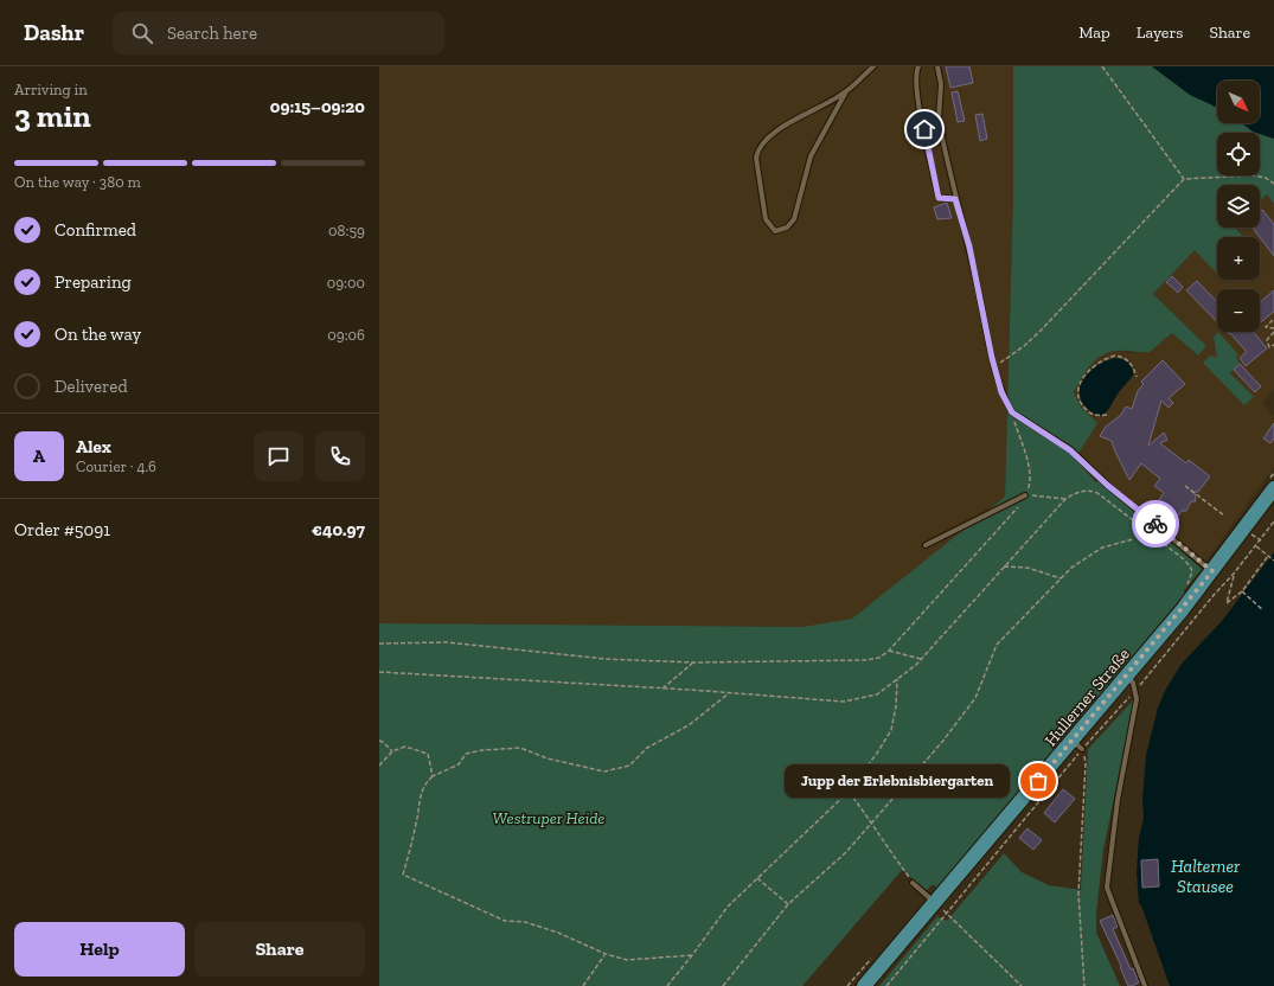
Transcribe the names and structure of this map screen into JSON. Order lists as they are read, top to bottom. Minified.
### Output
{"streets":{"main road":["Hullerner Straße"]},"water":["Halterner Stausee"],"parks":["Westruper Heide"],"places":["Jupp der Erlebnisbiergarten"],"north":"bottom right","page":{"header":"Dashr","search":"Search here","nav":["Map","Layers","Share"],"heading":["3 min","Arriving in","09:15–09:20"],"panel":["Alex","Courier · 4.6","Order #5091","€40.97"],"map_buttons":["+","−"],"bar":"On the way · 380 m","list":[["Confirmed","08:59"],["Preparing","09:00"],["On the way","09:06"],"Delivered"],"round":"A","bubble":"Jupp der Erlebnisbiergarten","buttons":["Help","Share"]}}
